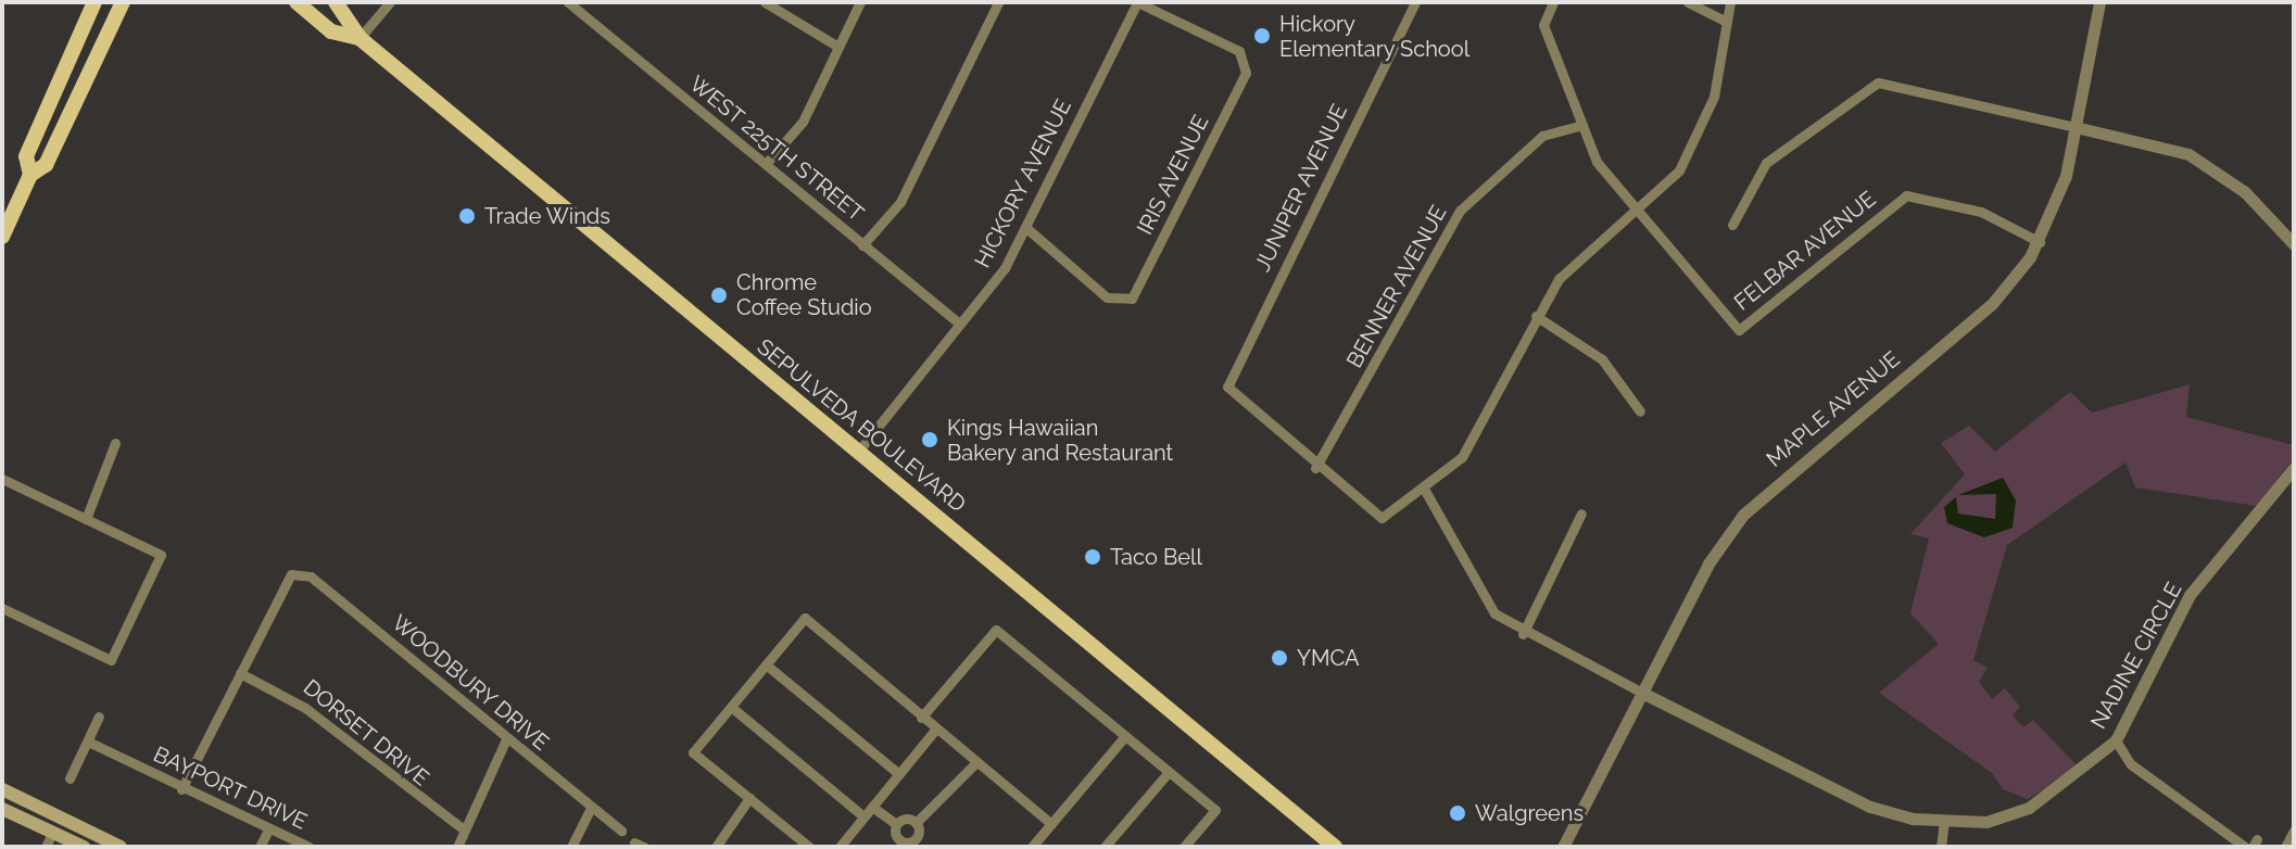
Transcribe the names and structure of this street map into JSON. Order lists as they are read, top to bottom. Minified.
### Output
{"streets":{"main road":["SEPULVEDA BOULEVARD"],"street":["WEST 225TH STREET","IRIS AVENUE","HICKORY AVENUE","JUNIPER AVENUE","FELBAR AVENUE","BENNER AVENUE","MAPLE AVENUE","NADINE CIRCLE","WOODBURY DRIVE","DORSET DRIVE","BAYPORT DRIVE"]},"crossings":[["WEST 225TH STREET","HICKORY AVENUE"],["IRIS AVENUE","HICKORY AVENUE"],["HICKORY AVENUE","SEPULVEDA BOULEVARD"],["JUNIPER AVENUE","BENNER AVENUE"],["FELBAR AVENUE","MAPLE AVENUE"],["MAPLE AVENUE","NADINE CIRCLE"],["WOODBURY DRIVE","DORSET DRIVE"]],"places":["Hickory Elementary School","Trade Winds","Chrome Coffee Studio","Kings Hawaiian Bakery and Restaurant","Taco Bell","YMCA","Walgreens"]}
